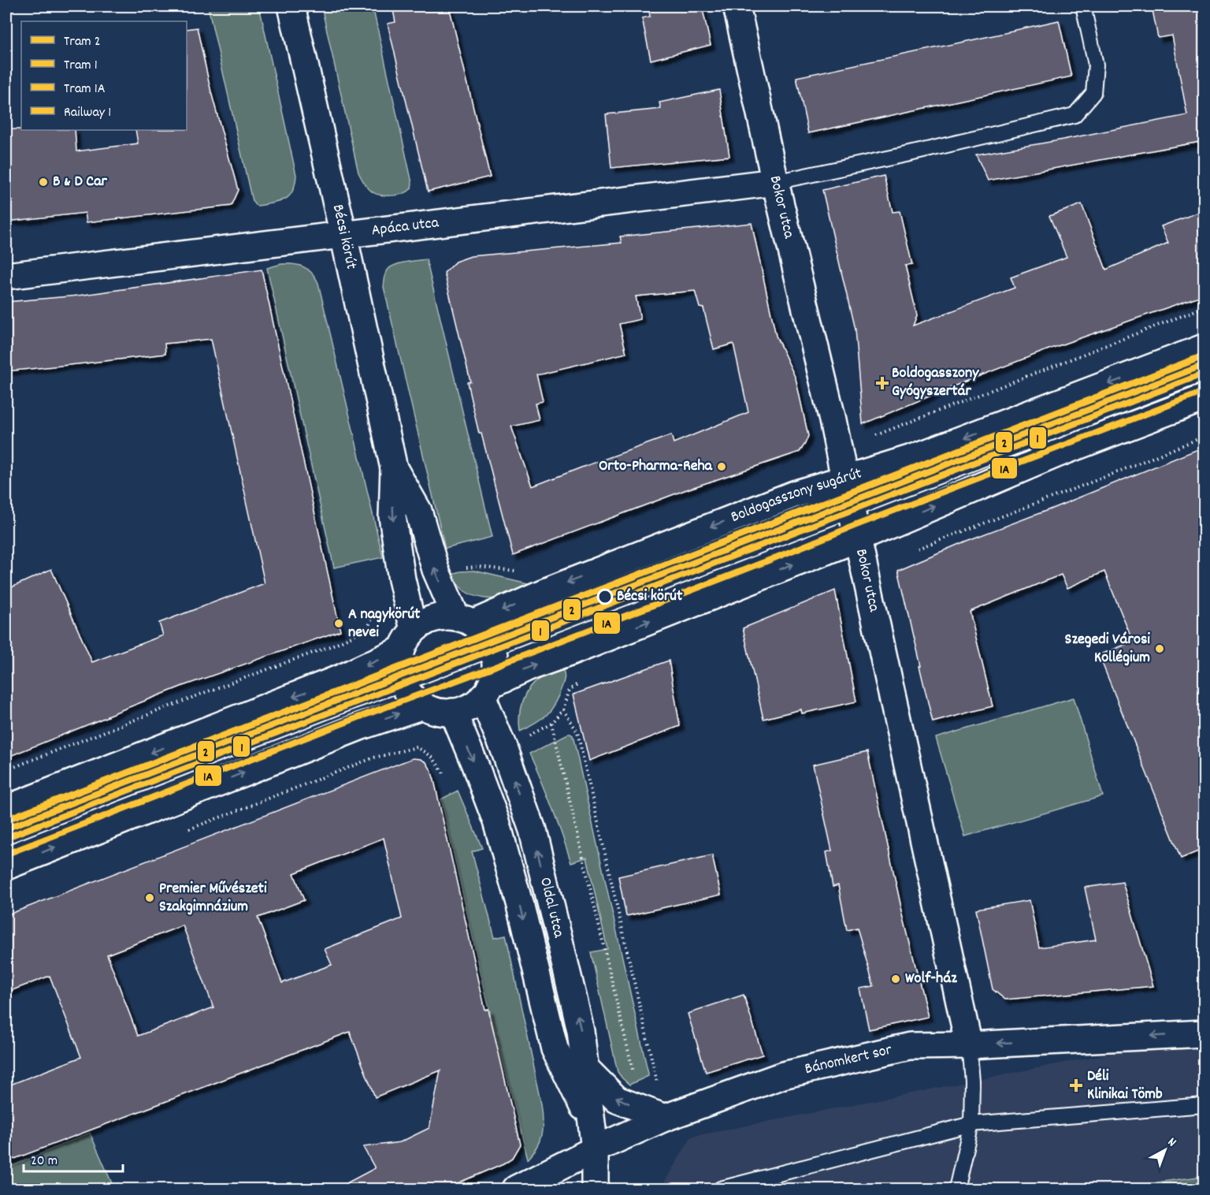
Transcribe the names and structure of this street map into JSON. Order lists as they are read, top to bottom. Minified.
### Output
{"streets":{"street":["Bokor utca","Apáca utca","Bécsi körút","Boldogasszony sugárút","Oldal utca","Bánomkert sor"]},"crossings":[["Bokor utca","Apáca utca"],["Bokor utca","Boldogasszony sugárút"],["Bokor utca","Bánomkert sor"],["Apáca utca","Bécsi körút"],["Bécsi körút","Boldogasszony sugárút"],["Oldal utca","Bánomkert sor"]],"places":{"other":["B & D Car","Orto-Pharma-Reha","Bécsi körút","A nagykörút nevei","Szegedi Városi Kollégium","Premier Művészeti Szakgimnázium","Wolf-ház"],"health":["Boldogasszony Gyógyszertár","Déli Klinikai Tömb"]},"lines":["rail line 1","tram line 2","tram line 1","tram line 1A"],"legend":["Tram 2","Tram 1","Tram 1A","Railway 1"],"scale_bar":"20 m","north":"top right"}
